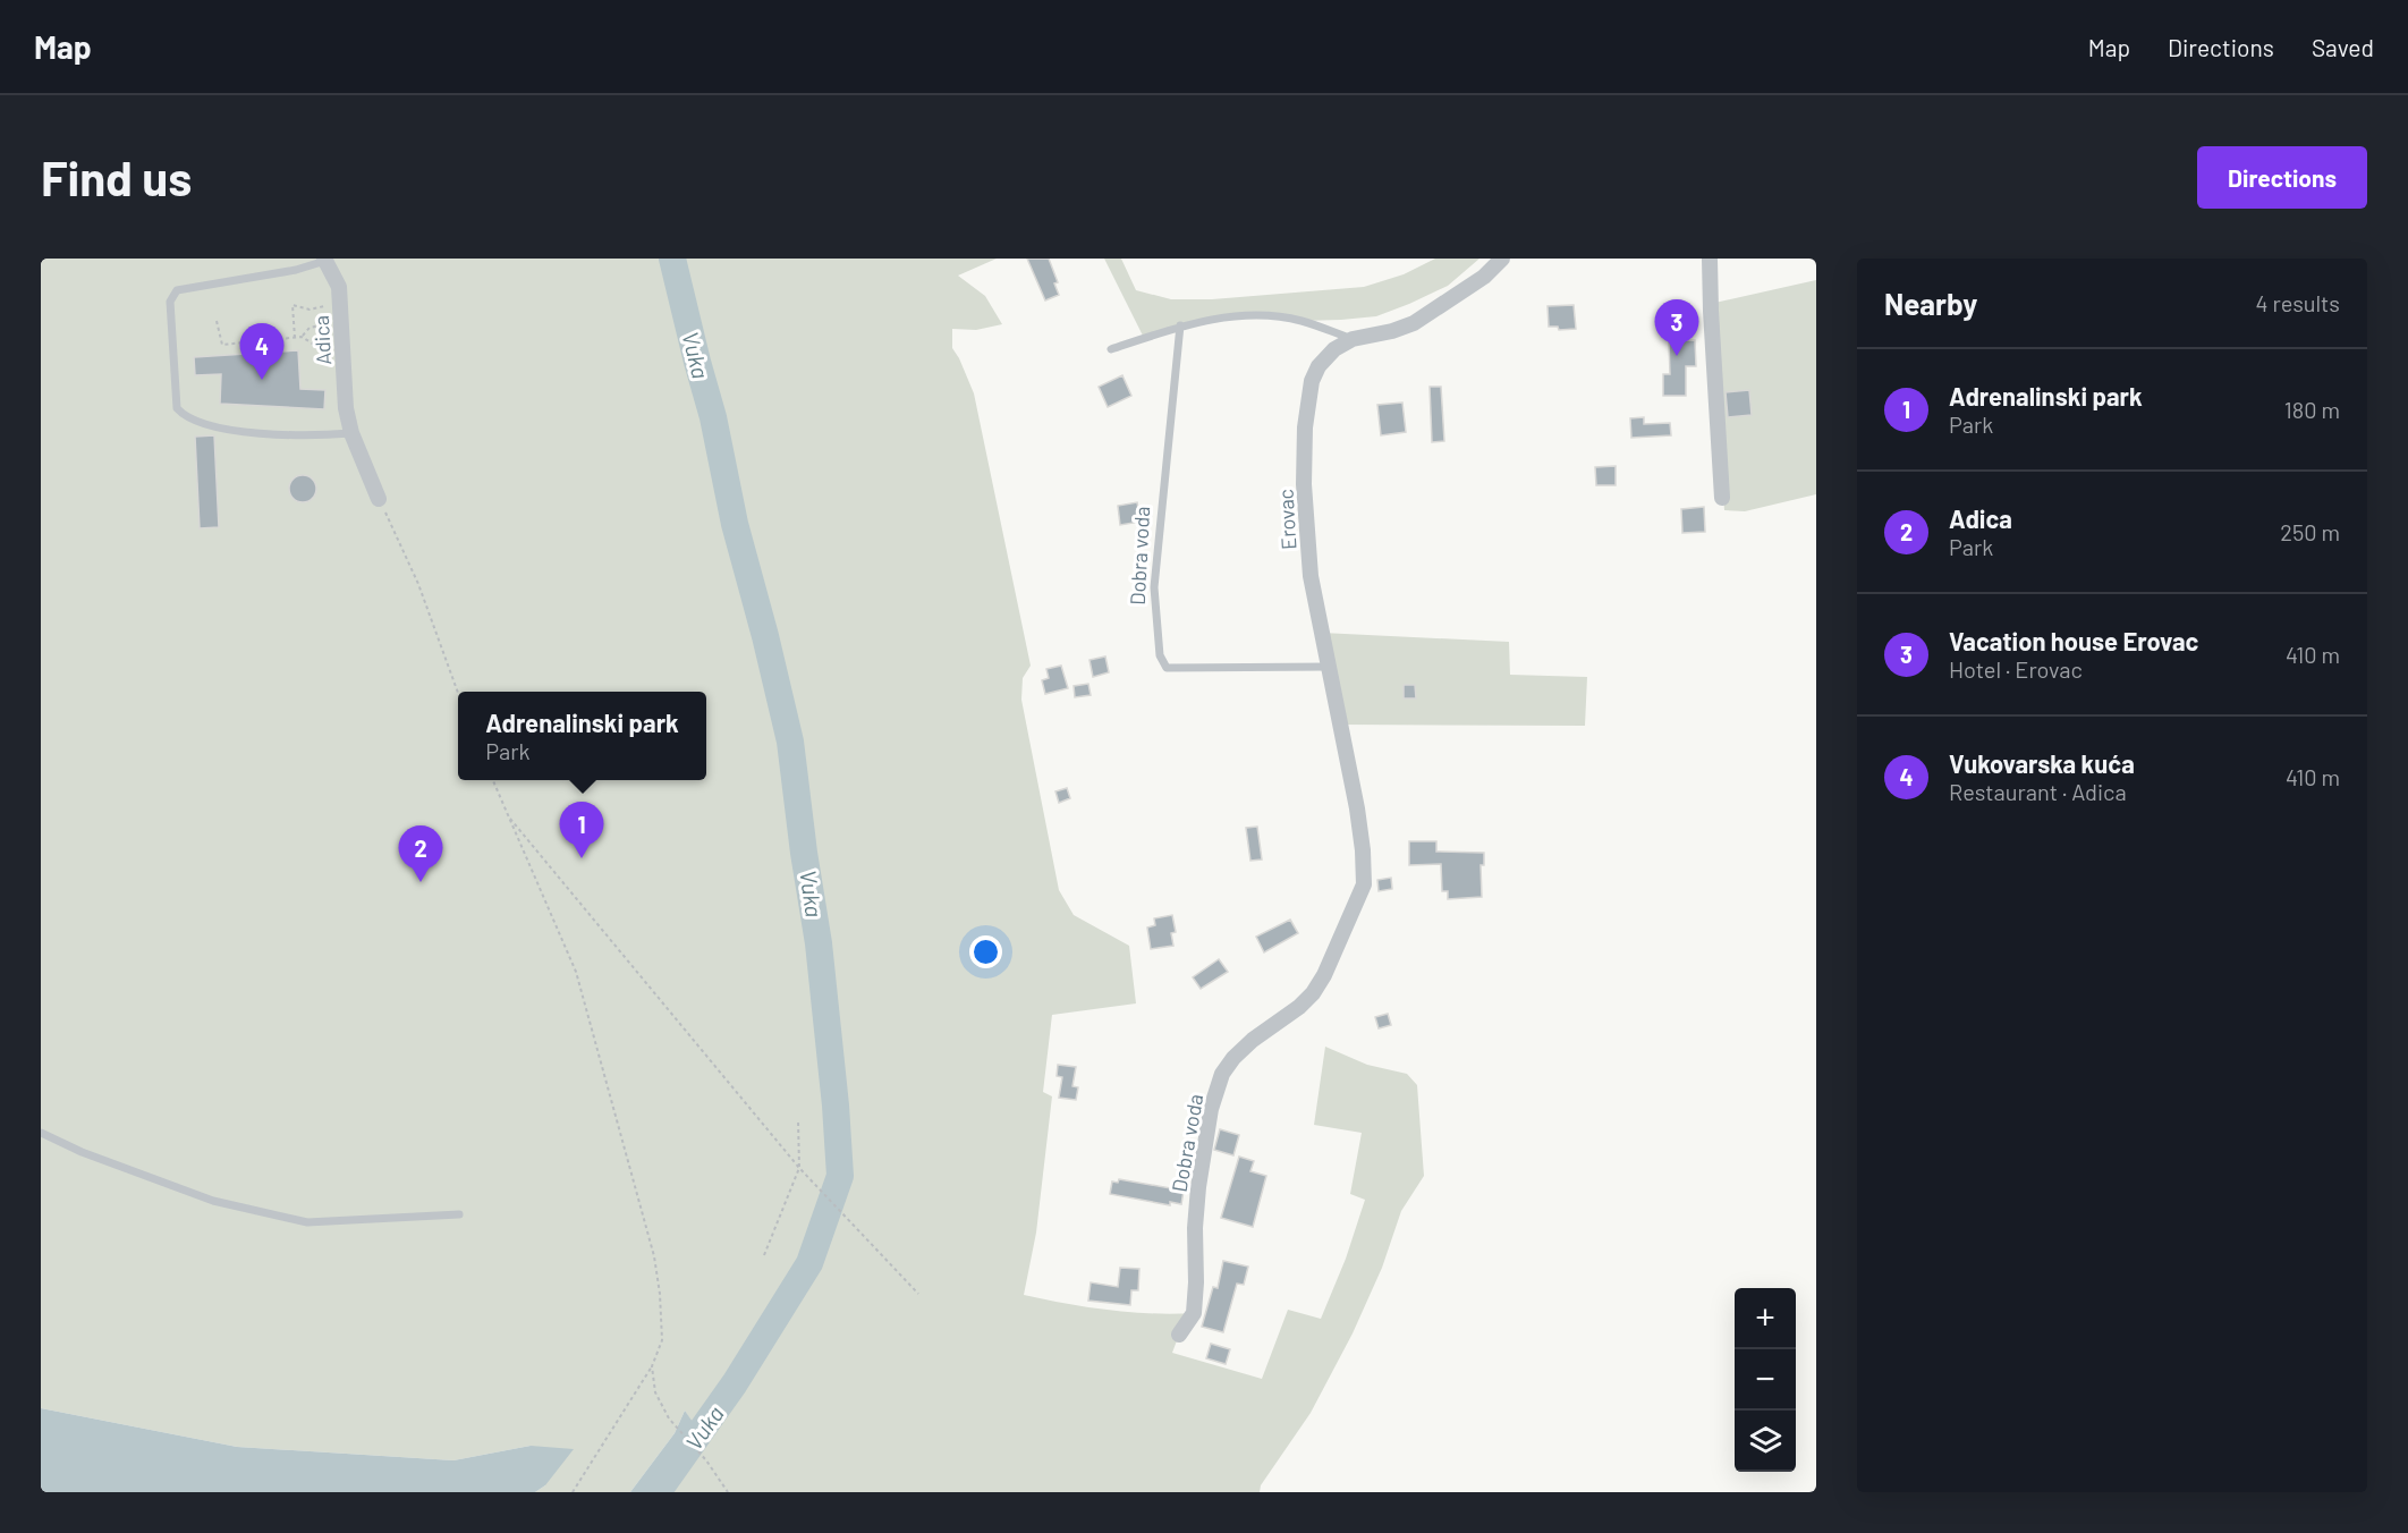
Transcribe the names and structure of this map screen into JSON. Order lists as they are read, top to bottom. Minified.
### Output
{"streets":{"street":["Adica","Erovac","Dobra voda"]},"crossings":[["Erovac","Dobra voda"]],"water":["Vuka"],"page":{"header":"Map","nav":["Map","Directions","Saved"],"buttons":"Directions","title":"Find us","heading":["Nearby","4 results"],"pins":["3","4","1","2"],"list":[{"mark":"1","name":"Adrenalinski park","note":"Park","value":"180 m"},{"mark":"2","name":"Adica","note":"Park","value":"250 m"},{"mark":"3","name":"Vacation house Erovac","note":"Hotel · Erovac","value":"410 m"},{"mark":"4","name":"Vukovarska kuća","note":"Restaurant · Adica","value":"410 m"}],"popup":["Adrenalinski park","Park"],"map_buttons":["+","−"]}}
